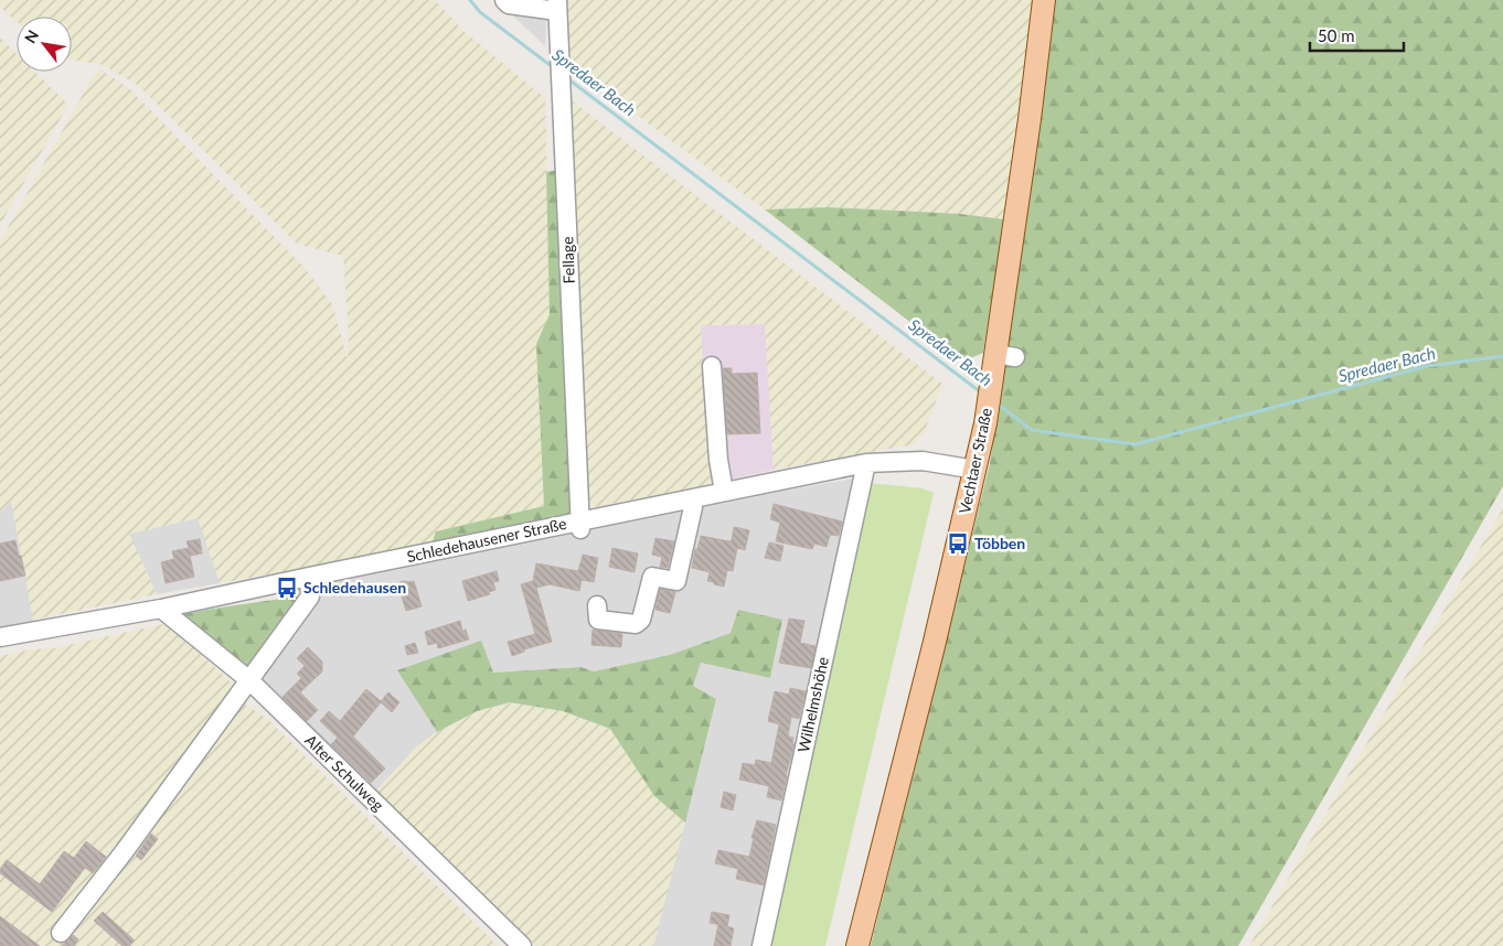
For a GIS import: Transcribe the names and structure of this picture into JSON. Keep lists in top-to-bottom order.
{
  "streets": {
    "main road": ["Vechtaer Straße"],
    "street": [
      "Fellage",
      "Schledehausener Straße",
      "Wilhelmshöhe",
      "Alter Schulweg"
    ]
  },
  "crossings": [
    ["Fellage", "Schledehausener Straße"],
    ["Vechtaer Straße", "Schledehausener Straße"],
    ["Schledehausener Straße", "Wilhelmshöhe"],
    ["Schledehausener Straße", "Alter Schulweg"]
  ],
  "water": ["Spredaer Bach"],
  "places": {
    "bus stop": ["Többen", "Schledehausen"]
  },
  "scale_bar": "50 m",
  "north": "top left"
}
